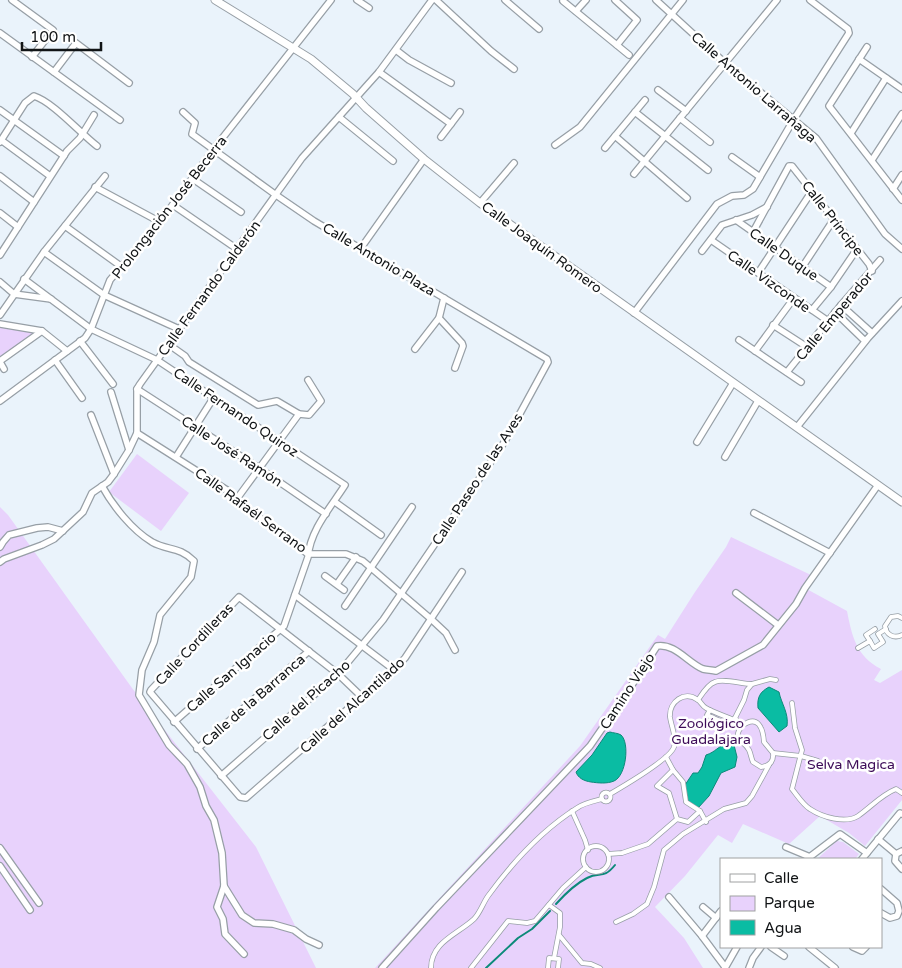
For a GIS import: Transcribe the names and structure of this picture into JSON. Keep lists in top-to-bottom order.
{
  "streets": {
    "street": [
      "Calle Antonio Larrañaga",
      "Prolongación José Becerra",
      "Calle Príncipe",
      "Calle Joaquín Romero",
      "Calle Duque",
      "Calle Antonio Plaza",
      "Calle Vizconde",
      "Calle Fernando Calderón",
      "Calle Emperador",
      "Calle Fernando Quiroz",
      "Calle José Ramón",
      "Calle Paseo de las Aves",
      "Calle Rafaél Serrano",
      "Calle Cordilleras",
      "Calle San Ignacio",
      "Camino Viejo",
      "Calle de la Barranca",
      "Calle del Picacho",
      "Calle del Alcantilado"
    ]
  },
  "crossings": [
    ["Prolongación José Becerra", "Calle Joaquín Romero"],
    ["Prolongación José Becerra", "Calle Antonio Plaza"],
    ["Prolongación José Becerra", "Calle Fernando Quiroz"],
    ["Calle Príncipe", "Calle Emperador"],
    ["Calle Joaquín Romero", "Calle Fernando Calderón"],
    ["Calle Joaquín Romero", "Camino Viejo"],
    ["Calle Antonio Plaza", "Calle Fernando Calderón"],
    ["Calle Antonio Plaza", "Calle Paseo de las Aves"],
    ["Calle Vizconde", "Calle Emperador"],
    ["Calle Fernando Calderón", "Calle Fernando Quiroz"],
    ["Calle Fernando Calderón", "Calle José Ramón"],
    ["Calle Fernando Quiroz", "Calle San Ignacio"],
    ["Calle José Ramón", "Calle San Ignacio"],
    ["Calle Paseo de las Aves", "Calle Rafaél Serrano"],
    ["Calle Paseo de las Aves", "Calle del Picacho"],
    ["Calle Rafaél Serrano", "Calle San Ignacio"],
    ["Calle Rafaél Serrano", "Calle del Picacho"],
    ["Calle Rafaél Serrano", "Calle del Alcantilado"],
    ["Calle Cordilleras", "Calle San Ignacio"],
    ["Calle del Picacho", "Calle del Alcantilado"]
  ],
  "parks": ["Zoológico Guadalajara", "Selva Magica"],
  "legend": ["Calle", "Parque", "Agua"],
  "scale_bar": "100 m"
}
